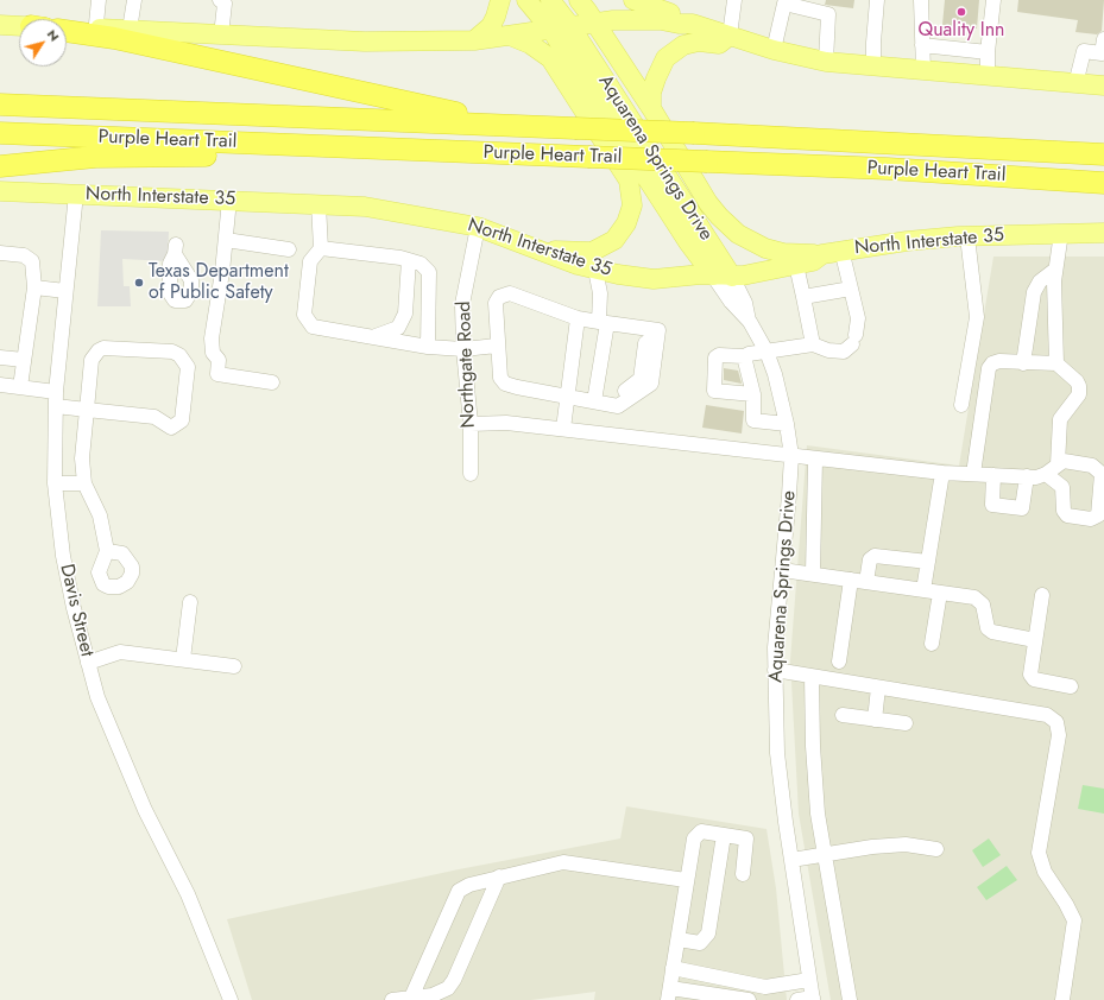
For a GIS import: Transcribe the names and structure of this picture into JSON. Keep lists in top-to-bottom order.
{
  "streets": {
    "highway": ["Purple Heart Trail"],
    "main road": ["Aquarena Springs Drive", "North Interstate 35"],
    "street": ["Northgate Road", "Davis Street"]
  },
  "crossings": [
    ["Aquarena Springs Drive", "North Interstate 35"],
    ["North Interstate 35", "Northgate Road"],
    ["North Interstate 35", "Davis Street"]
  ],
  "places": ["Quality Inn", "Texas Department of Public Safety"],
  "north": "top right"
}
